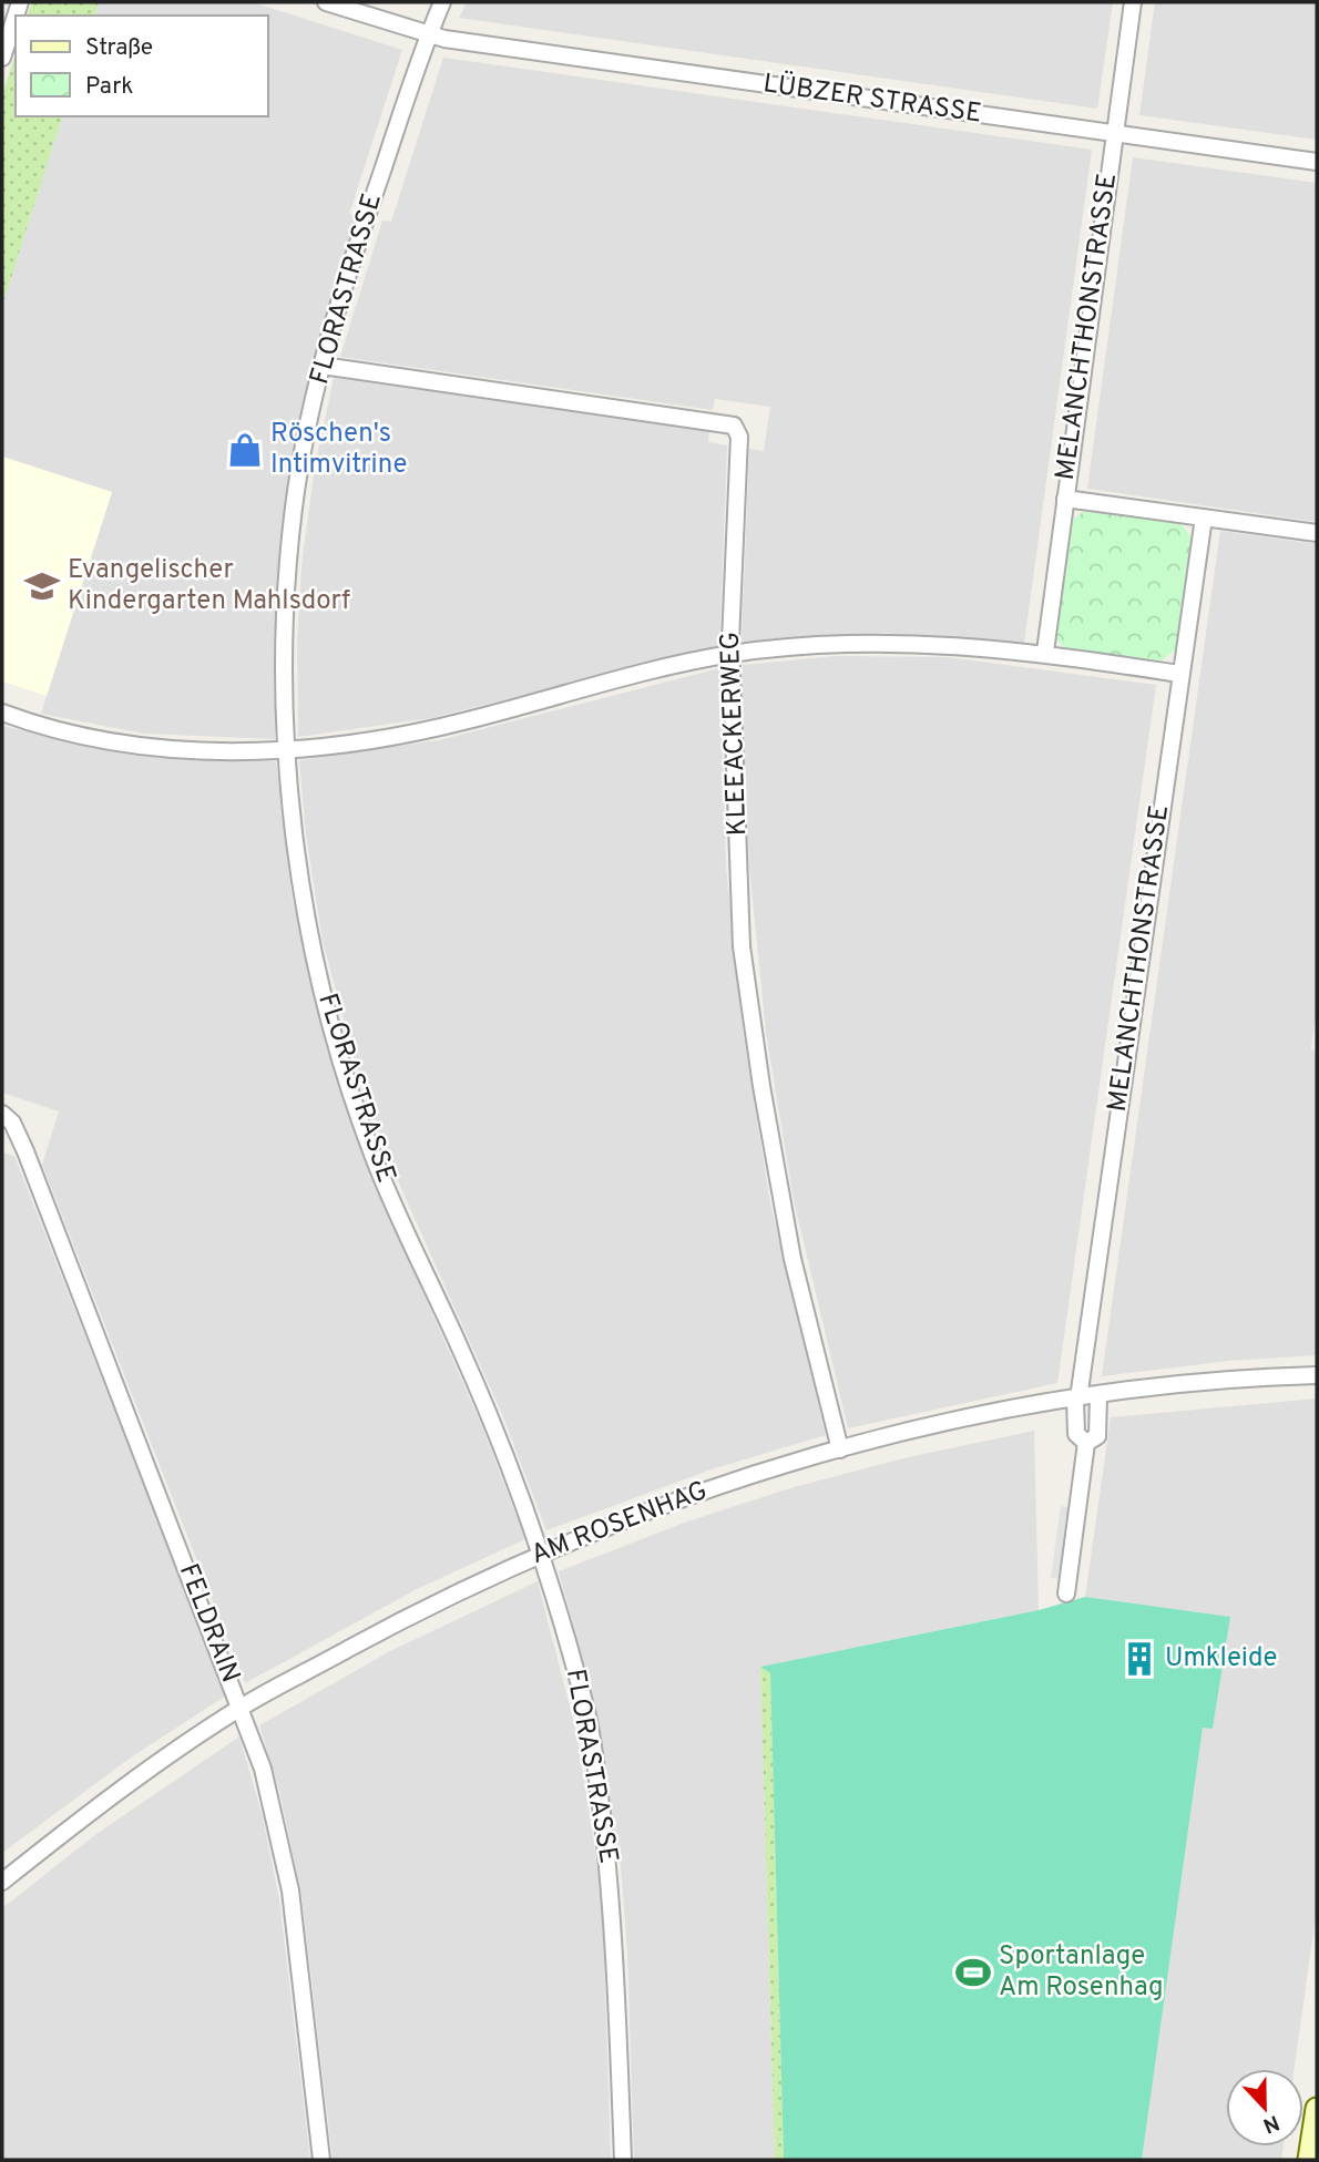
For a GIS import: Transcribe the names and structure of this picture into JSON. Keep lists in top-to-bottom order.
{
  "streets": {
    "street": [
      "LÜBZER STRASSE",
      "FLORASTRASSE",
      "MELANCHTHONSTRASSE",
      "KLEEACKERWEG",
      "AM ROSENHAG",
      "FELDRAIN"
    ]
  },
  "crossings": [
    ["LÜBZER STRASSE", "FLORASTRASSE"],
    ["LÜBZER STRASSE", "MELANCHTHONSTRASSE"],
    ["FLORASTRASSE", "KLEEACKERWEG"],
    ["FLORASTRASSE", "AM ROSENHAG"],
    ["MELANCHTHONSTRASSE", "AM ROSENHAG"],
    ["KLEEACKERWEG", "AM ROSENHAG"],
    ["AM ROSENHAG", "FELDRAIN"]
  ],
  "places": {
    "shop": ["Röschen's Intimvitrine"],
    "school or university": ["Evangelischer Kindergarten Mahlsdorf"],
    "building": ["Umkleide"],
    "sports": ["Sportanlage Am Rosenhag"]
  },
  "legend": ["Straße", "Park"],
  "north": "bottom"
}
